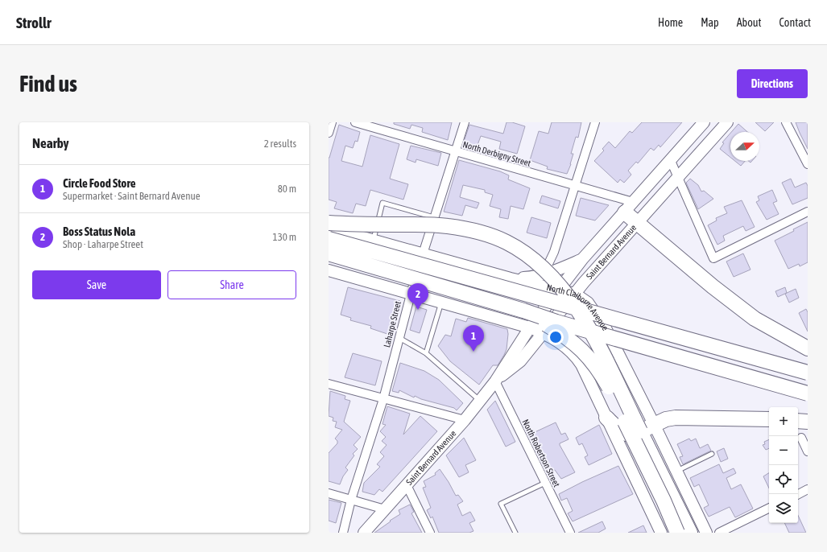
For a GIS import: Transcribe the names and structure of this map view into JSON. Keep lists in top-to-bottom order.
{
  "streets": {
    "main road": ["Saint Bernard Avenue", "North Claiborne Avenue"],
    "street": ["North Derbigny Street", "Laharpe Street", "North Robertson Street"]
  },
  "crossings": [
    ["North Derbigny Street", "Saint Bernard Avenue"],
    ["North Derbigny Street", "Laharpe Street"],
    ["Saint Bernard Avenue", "North Claiborne Avenue"],
    ["Saint Bernard Avenue", "North Robertson Street"],
    ["North Claiborne Avenue", "Laharpe Street"]
  ],
  "north": "right",
  "page": {
    "header": "Strollr",
    "nav": [
      "Home",
      "Map",
      "About",
      "Contact"
    ],
    "buttons": [
      "Directions",
      ["Save", "Share"]
    ],
    "title": "Find us",
    "heading": ["Nearby", "2 results"],
    "list": [
      {
        "mark": "1",
        "name": "Circle Food Store",
        "note": "Supermarket · Saint Bernard Avenue",
        "value": "80 m"
      },
      {
        "mark": "2",
        "name": "Boss Status Nola",
        "note": "Shop · Laharpe Street",
        "value": "130 m"
      }
    ],
    "pins": ["2", "1"],
    "map_buttons": ["+", "−"]
  }
}
